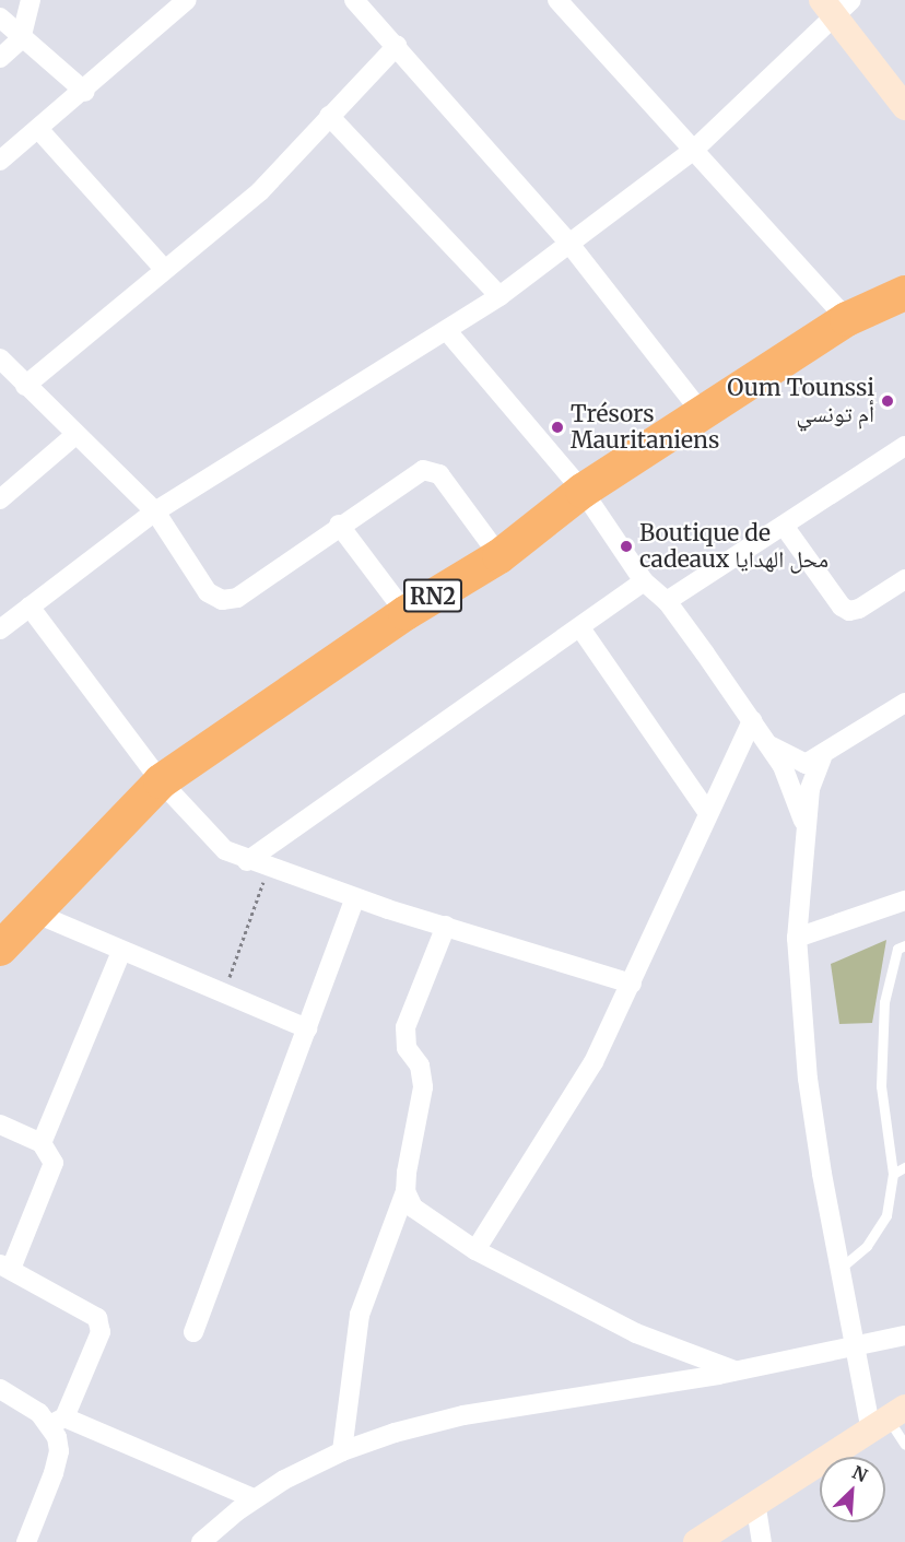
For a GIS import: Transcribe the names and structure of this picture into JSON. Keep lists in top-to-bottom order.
{
  "streets": {
    "highway": ["RN2"]
  },
  "places": ["Oum Tounssi أم تونسي", "Trésors Mauritaniens", "Boutique de cadeaux محل الهدايا"],
  "north": "top right"
}
